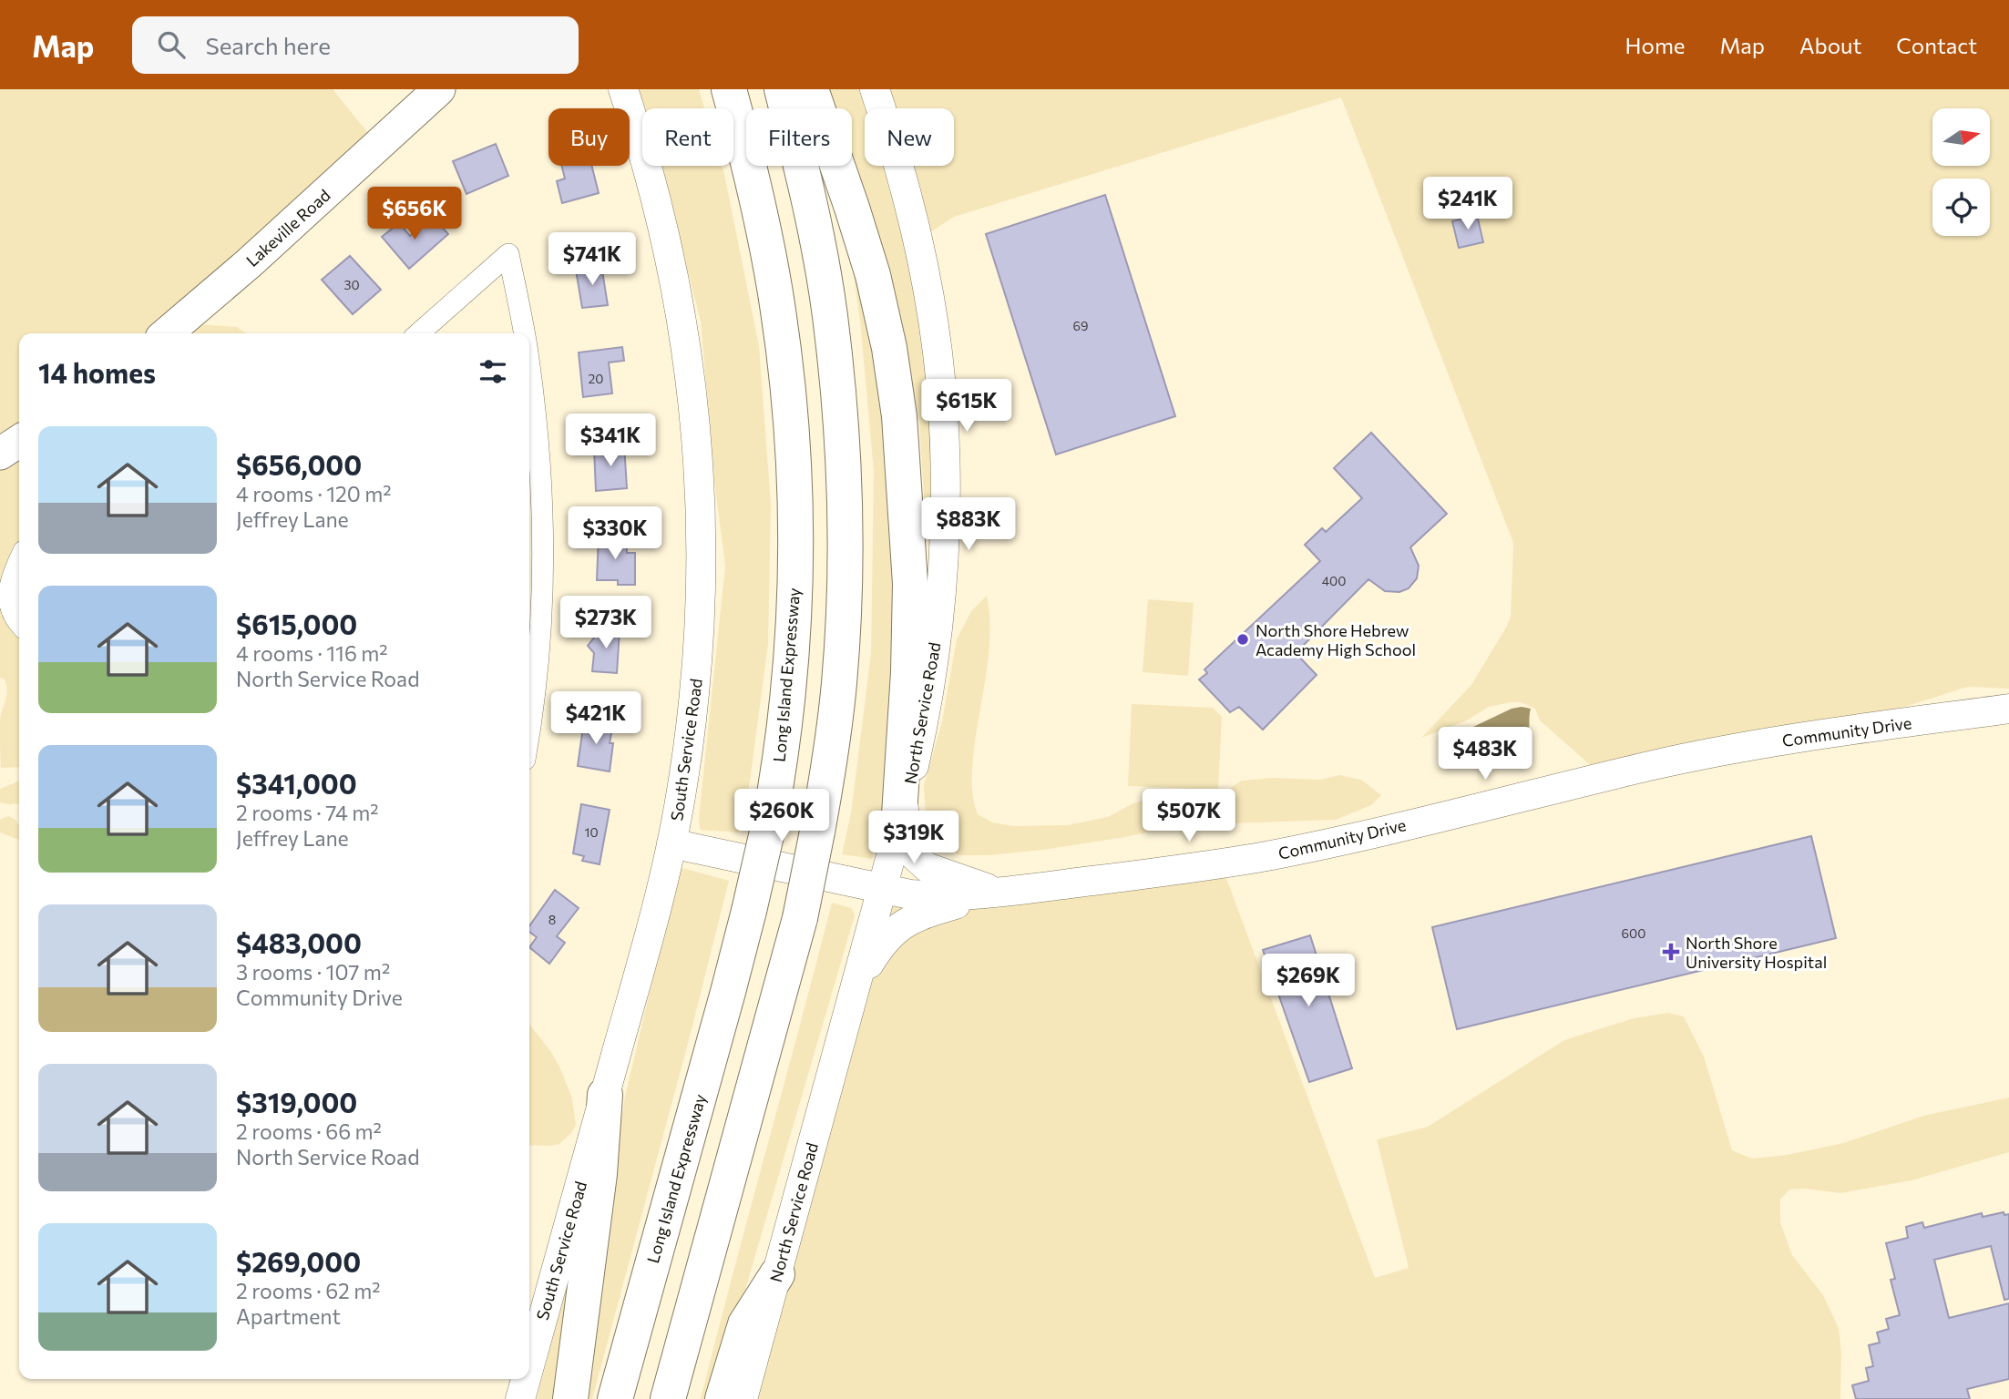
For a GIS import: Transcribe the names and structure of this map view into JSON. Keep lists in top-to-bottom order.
{
  "streets": {
    "highway": ["Long Island Expressway"],
    "main road": [
      "Lakeville Road",
      "North Service Road",
      "Community Drive",
      "South Service Road"
    ]
  },
  "crossings": [
    ["North Service Road", "Community Drive"],
    ["Community Drive", "South Service Road"]
  ],
  "places": {
    "other": ["North Shore Hebrew Academy High School"],
    "health": ["North Shore University Hospital"]
  },
  "house_numbers": [
    "30",
    "69",
    "20",
    "400",
    "10",
    "8",
    "600"
  ],
  "north": "right",
  "page": {
    "header": "Map",
    "search": "Search here",
    "nav": [
      "Home",
      "Map",
      "About",
      "Contact"
    ],
    "chip": [
      "Buy",
      "Rent",
      "Filters",
      "New"
    ],
    "price": [
      "$241K",
      "$656K",
      "$741K",
      "$615K",
      "$341K",
      "$883K",
      "$330K",
      "$273K",
      "$421K",
      "$483K",
      "$260K",
      "$507K",
      "$319K",
      "$269K"
    ],
    "heading": "14 homes",
    "list": [
      {
        "name": "$656,000",
        "note": "4 rooms · 120 m² · Jeffrey Lane"
      },
      {
        "name": "$615,000",
        "note": "4 rooms · 116 m² · North Service Road"
      },
      {
        "name": "$341,000",
        "note": "2 rooms · 74 m² · Jeffrey Lane"
      },
      {
        "name": "$483,000",
        "note": "3 rooms · 107 m² · Community Drive"
      },
      {
        "name": "$319,000",
        "note": "2 rooms · 66 m² · North Service Road"
      },
      {
        "name": "$269,000",
        "note": "2 rooms · 62 m² · Apartment"
      }
    ]
  }
}
